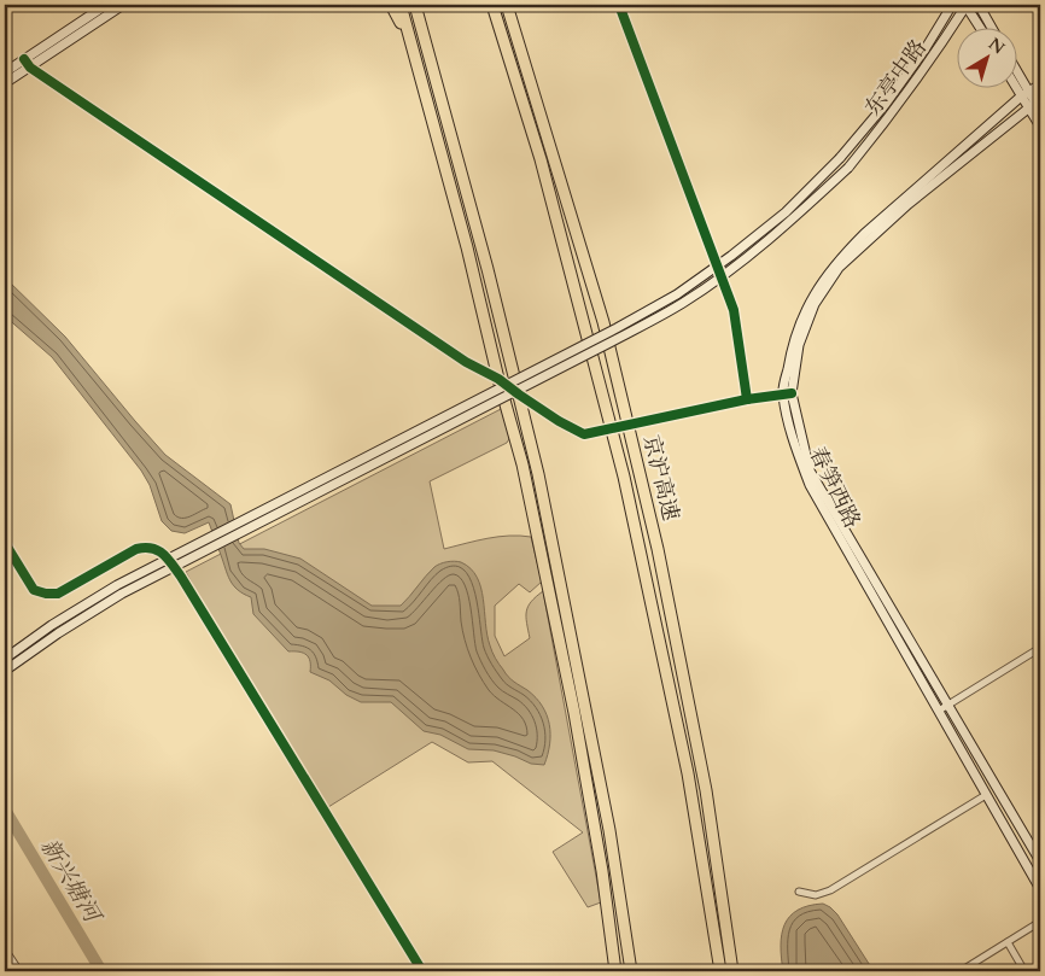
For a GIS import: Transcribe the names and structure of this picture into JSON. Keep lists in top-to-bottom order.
{
  "streets": {
    "highway": ["京沪高速"],
    "main road": ["东亭中路", "春笋西路"]
  },
  "water": ["新兴塘河"],
  "north": "top right"
}
